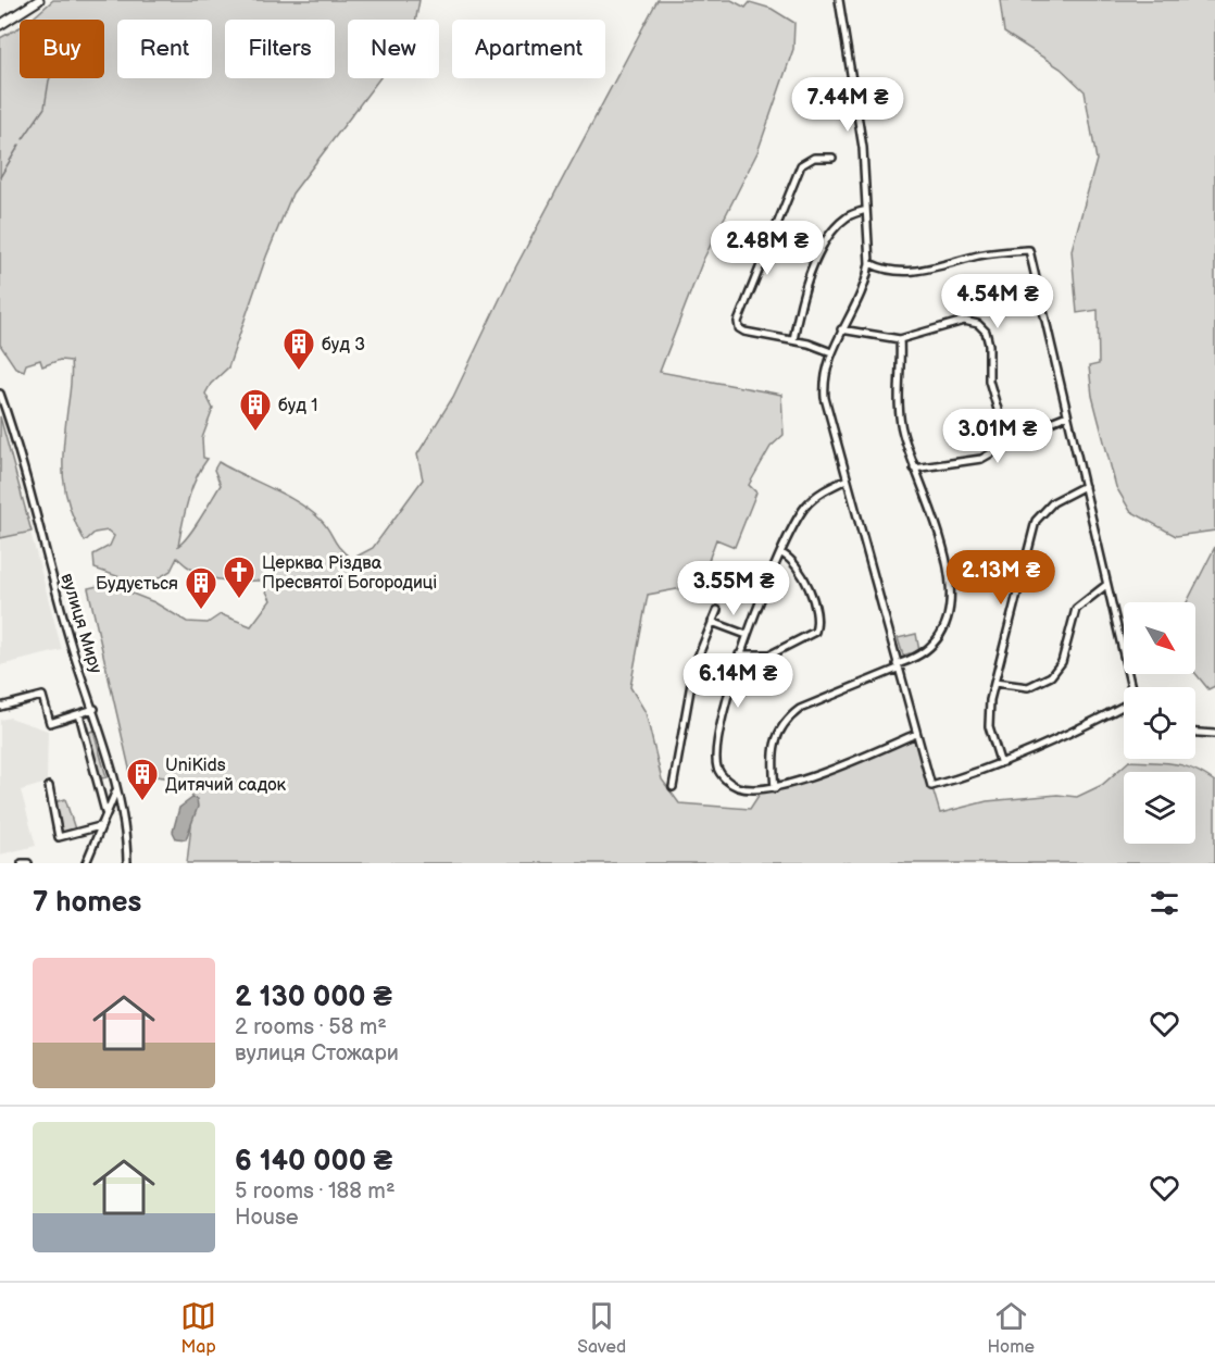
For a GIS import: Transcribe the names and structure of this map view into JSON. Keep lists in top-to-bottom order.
{
  "streets": {
    "street": ["вулиця Миру"]
  },
  "places": {
    "building": [
      "буд 3",
      "буд 1",
      "Будується",
      "UniKids Дитячий садок"
    ],
    "church": ["Церква Різдва Пресвятої Богородиці"]
  },
  "north": "bottom right",
  "page": {
    "chip": [
      "Buy",
      "Rent",
      "Filters",
      "New",
      "Apartment"
    ],
    "price": [
      "7.44M ₴",
      "2.48M ₴",
      "4.54M ₴",
      "3.01M ₴",
      "2.13M ₴",
      "3.55M ₴",
      "6.14M ₴"
    ],
    "heading": "7 homes",
    "list": [
      {
        "name": "2 130 000 ₴",
        "note": "2 rooms · 58 m² · вулиця Стожари"
      },
      {
        "name": "6 140 000 ₴",
        "note": "5 rooms · 188 m² · House"
      }
    ],
    "tabs": ["Map", "Saved", "Home"]
  }
}
